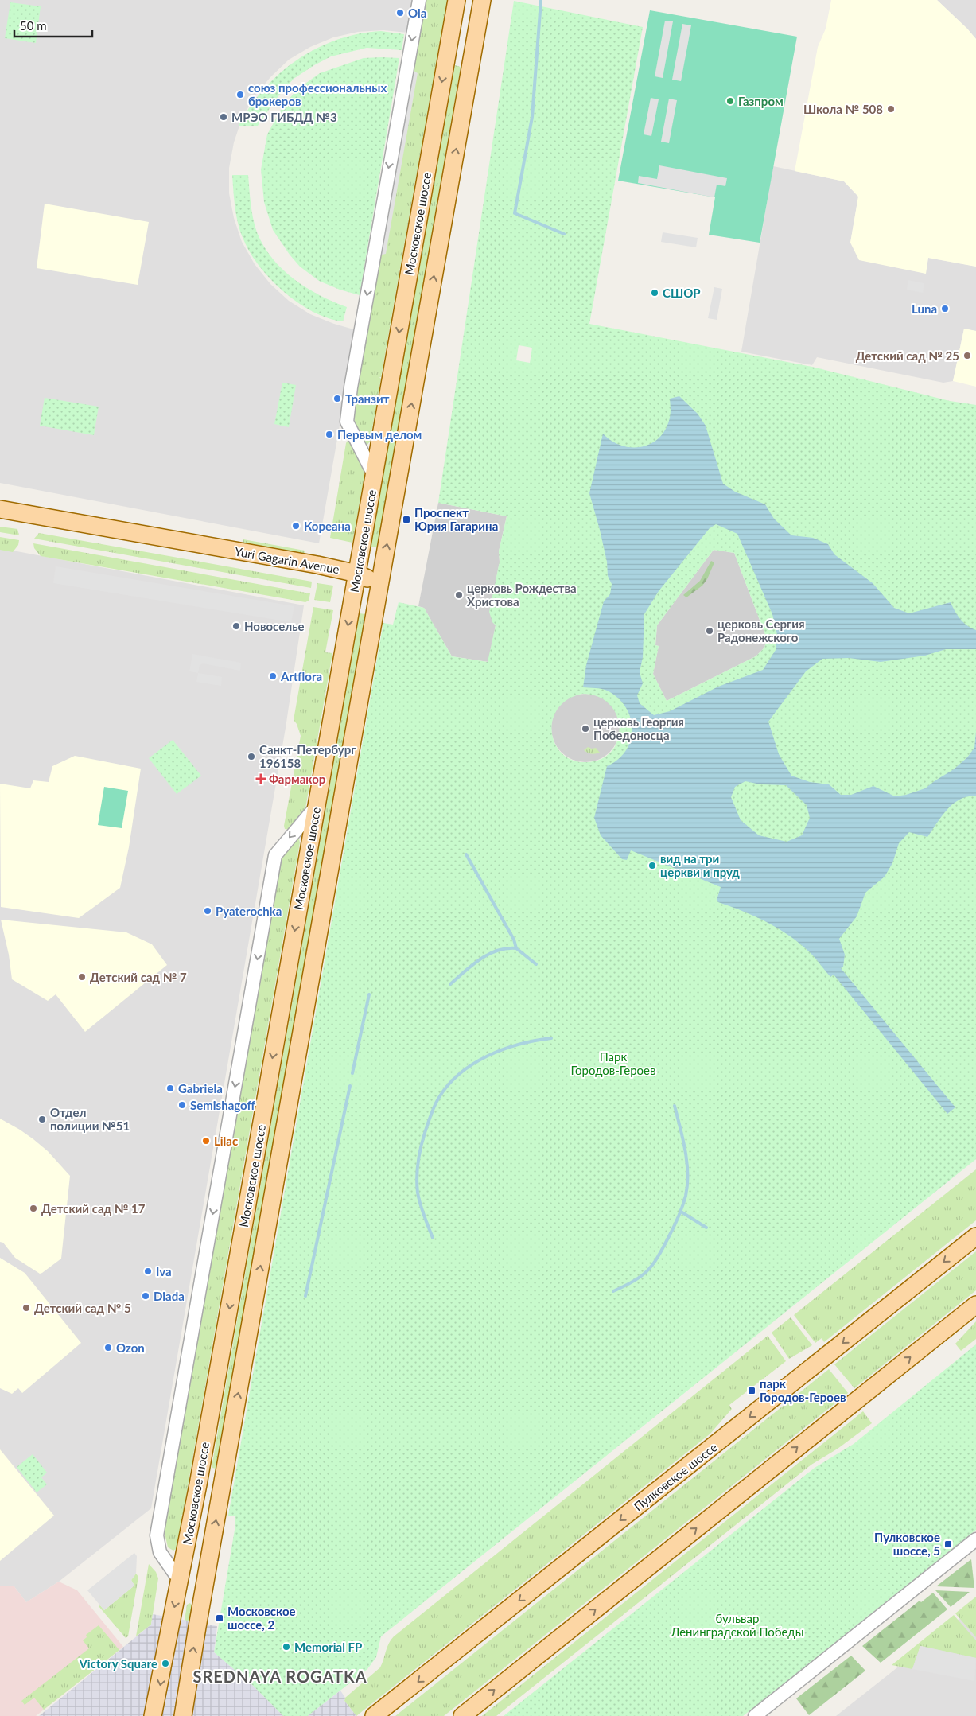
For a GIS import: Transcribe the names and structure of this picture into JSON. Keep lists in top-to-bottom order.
{
  "streets": {
    "main road": ["Московское шоссе", "Yuri Gagarin Avenue", "Пулковское шоссе"]
  },
  "crossings": [
    ["Московское шоссе", "Yuri Gagarin Avenue"]
  ],
  "districts": ["SREDNAYA ROGATKA"],
  "parks": ["Парк Городов-Героев", "бульвар Ленинградской Победы"],
  "places": {
    "other": [
      "Ola",
      "союз профессиональных брокеров",
      "Газпром",
      "Школа № 508",
      "МРЭО ГИБДД №3",
      "СШОР",
      "Luna",
      "Детский сад № 25",
      "Транзит",
      "Первым делом",
      "Кореана",
      "церковь Рождества Христова",
      "Новоселье",
      "церковь Сергия Радонежского",
      "Artflora",
      "церковь Георгия Победоносца",
      "Санкт-Петербург 196158",
      "вид на три церкви и пруд",
      "Pyaterochka",
      "Детский сад № 7",
      "Gabriela",
      "Semishagoff",
      "Отдел полиции №51",
      "Lilac",
      "Детский сад № 17",
      "Iva",
      "Diada",
      "Детский сад № 5",
      "Ozon",
      "Memorial FP",
      "Victory Square"
    ],
    "transit": [
      "Проспект Юрия Гагарина",
      "парк Городов-Героев",
      "Пулковское шоссе, 5",
      "Московское шоссе, 2"
    ],
    "health": ["Фармакор"]
  },
  "scale_bar": "50 m"
}
